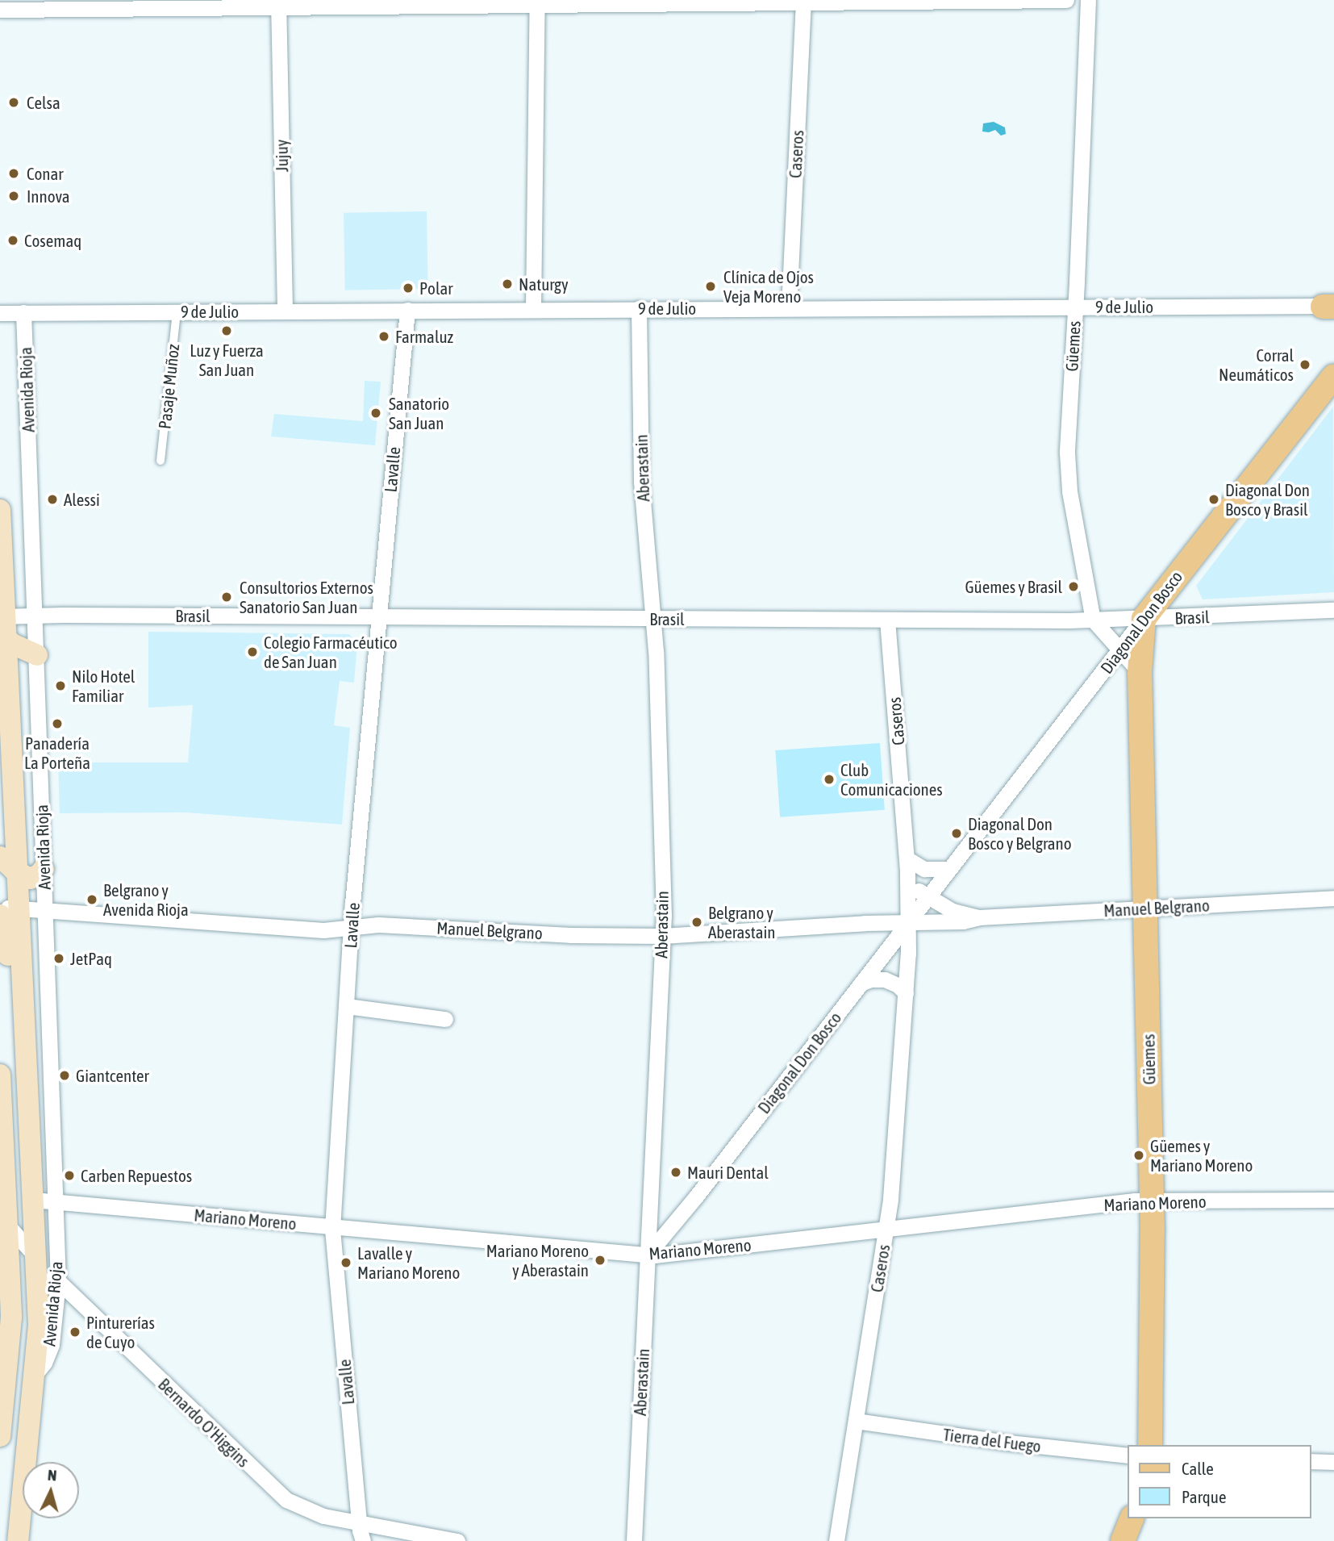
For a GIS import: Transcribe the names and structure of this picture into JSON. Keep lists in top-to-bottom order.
{
  "streets": {
    "main road": ["Güemes", "Avenida Rioja", "Diagonal Don Bosco"],
    "street": [
      "Caseros",
      "Jujuy",
      "9 de Julio",
      "Aberastain",
      "Lavalle",
      "Brasil",
      "Manuel Belgrano",
      "Mariano Moreno",
      "Bernardo O'Higgins",
      "Tierra del Fuego"
    ],
    "lane": ["Pasaje Muñoz"]
  },
  "crossings": [
    ["Caseros", "9 de Julio"],
    ["Caseros", "Brasil"],
    ["Caseros", "Diagonal Don Bosco"],
    ["Caseros", "Manuel Belgrano"],
    ["Caseros", "Mariano Moreno"],
    ["Caseros", "Tierra del Fuego"],
    ["Jujuy", "9 de Julio"],
    ["9 de Julio", "Güemes"],
    ["9 de Julio", "Pasaje Muñoz"],
    ["9 de Julio", "Avenida Rioja"],
    ["9 de Julio", "Aberastain"],
    ["9 de Julio", "Lavalle"],
    ["Güemes", "Brasil"],
    ["Güemes", "Diagonal Don Bosco"],
    ["Güemes", "Manuel Belgrano"],
    ["Güemes", "Mariano Moreno"],
    ["Avenida Rioja", "Brasil"],
    ["Avenida Rioja", "Manuel Belgrano"],
    ["Avenida Rioja", "Mariano Moreno"],
    ["Avenida Rioja", "Bernardo O'Higgins"],
    ["Aberastain", "Brasil"],
    ["Aberastain", "Diagonal Don Bosco"],
    ["Aberastain", "Manuel Belgrano"],
    ["Aberastain", "Mariano Moreno"],
    ["Lavalle", "Brasil"],
    ["Lavalle", "Manuel Belgrano"],
    ["Lavalle", "Mariano Moreno"],
    ["Lavalle", "Bernardo O'Higgins"],
    ["Brasil", "Diagonal Don Bosco"],
    ["Diagonal Don Bosco", "Manuel Belgrano"],
    ["Diagonal Don Bosco", "Mariano Moreno"]
  ],
  "places": [
    "Celsa",
    "Conar",
    "Innova",
    "Cosemaq",
    "Naturgy",
    "Clínica de Ojos Veja Moreno",
    "Polar",
    "Luz y Fuerza San Juan",
    "Farmaluz",
    "Corral Neumáticos",
    "Sanatorio San Juan",
    "Alessi",
    "Diagonal Don Bosco y Brasil",
    "Güemes y Brasil",
    "Consultorios Externos Sanatorio San Juan",
    "Colegio Farmacéutico de San Juan",
    "Nilo Hotel Familiar",
    "Panadería La Porteña",
    "Club Comunicaciones",
    "Diagonal Don Bosco y Belgrano",
    "Belgrano y Avenida Rioja",
    "Belgrano y Aberastain",
    "JetPaq",
    "Giantcenter",
    "Güemes y Mariano Moreno",
    "Mauri Dental",
    "Carben Repuestos",
    "Mariano Moreno y Aberastain",
    "Lavalle y Mariano Moreno",
    "Pinturerías de Cuyo"
  ],
  "legend": ["Calle", "Parque"],
  "north": "top"
}
